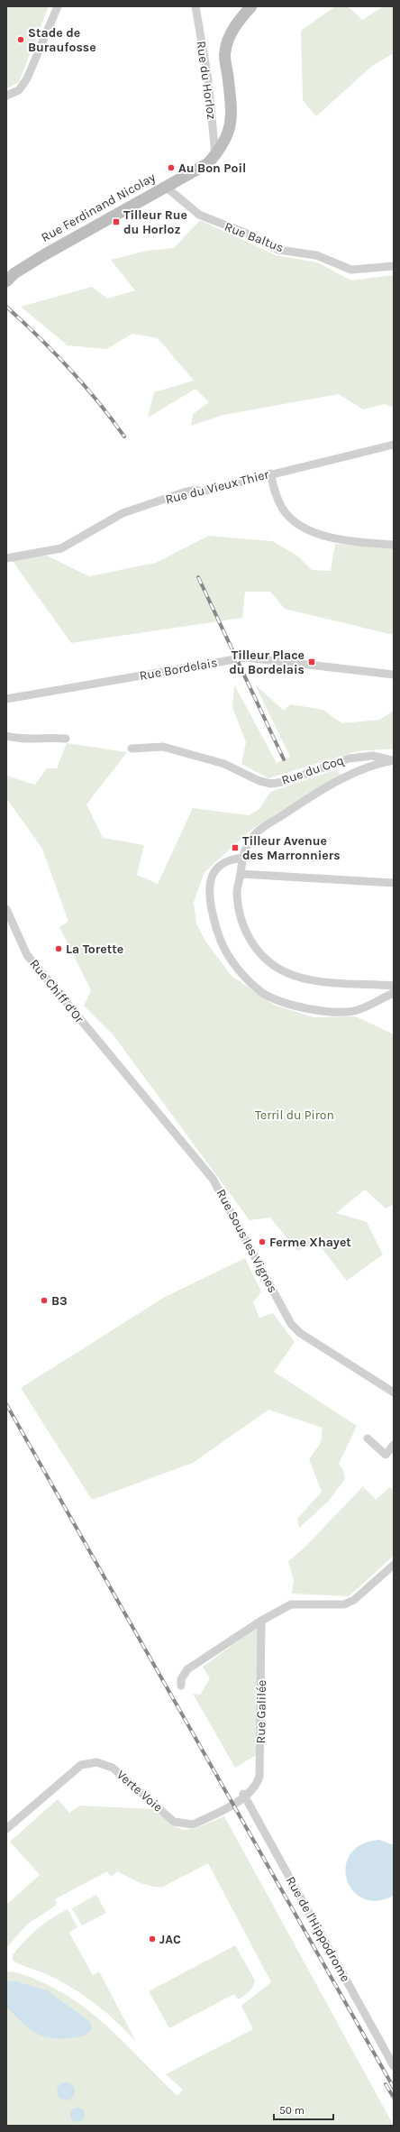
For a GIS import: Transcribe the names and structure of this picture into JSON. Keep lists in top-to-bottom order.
{
  "streets": {
    "street": [
      "Rue du Horloz",
      "Rue Ferdinand Nicolay",
      "Rue Baltus",
      "Rue du Vieux Thier",
      "Rue Bordelais",
      "Rue du Coq",
      "Rue Chiff d'Or",
      "Rue Sous les Vignes",
      "Rue Galilée",
      "Verte Voie",
      "Rue de l'Hippodrome"
    ]
  },
  "crossings": [
    ["Rue du Horloz", "Rue Ferdinand Nicolay"],
    ["Rue Ferdinand Nicolay", "Rue Baltus"],
    ["Rue Chiff d'Or", "Rue Sous les Vignes"],
    ["Rue Galilée", "Verte Voie"],
    ["Rue Galilée", "Rue de l'Hippodrome"],
    ["Verte Voie", "Rue de l'Hippodrome"]
  ],
  "parks": ["Terril du Piron"],
  "places": {
    "other": [
      "Stade de Buraufosse",
      "Au Bon Poil",
      "La Torette",
      "Ferme Xhayet",
      "B3",
      "JAC"
    ],
    "transit": ["Tilleur Rue du Horloz", "Tilleur Place du Bordelais", "Tilleur Avenue des Marronniers"]
  },
  "scale_bar": "50 m"
}
